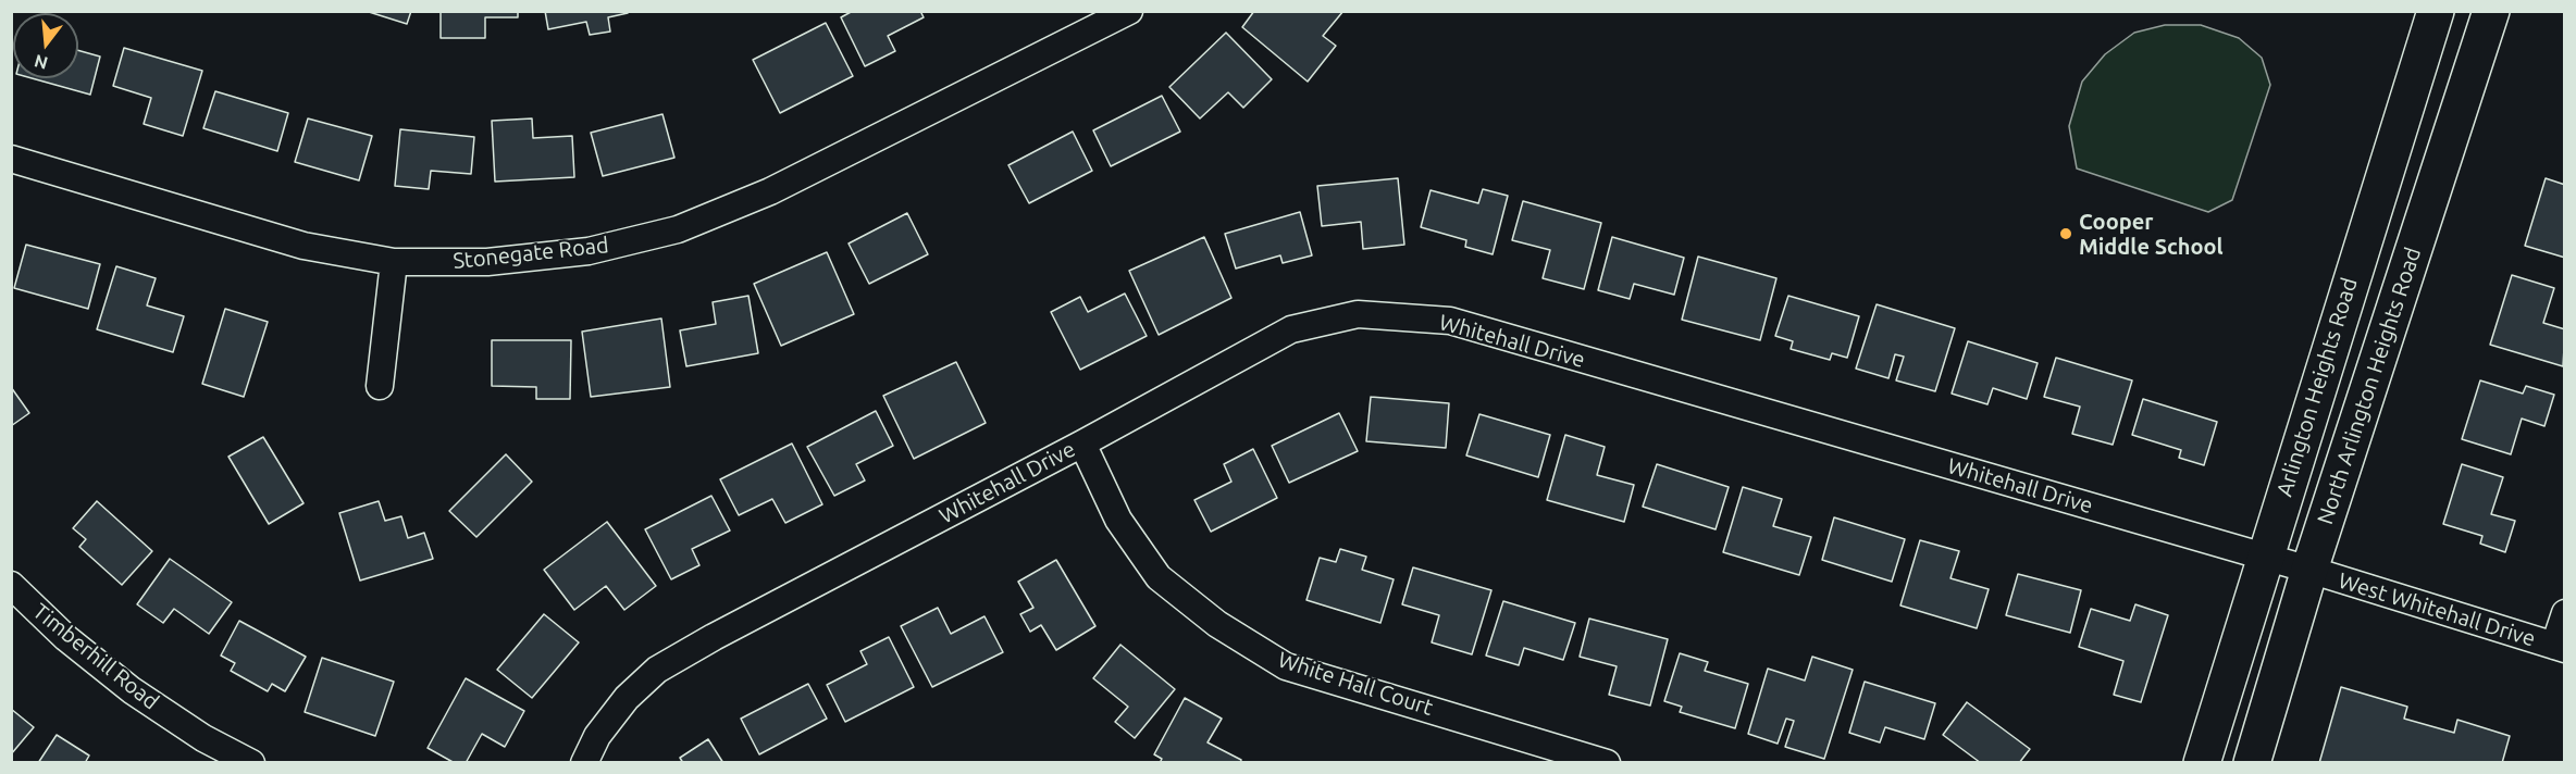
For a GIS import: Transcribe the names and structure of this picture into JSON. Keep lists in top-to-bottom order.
{
  "streets": {
    "main road": ["North Arlington Heights Road", "Arlington Heights Road"],
    "street": [
      "Stonegate Road",
      "Whitehall Drive",
      "West Whitehall Drive",
      "Timberhill Road",
      "White Hall Court"
    ]
  },
  "crossings": [
    ["Whitehall Drive", "North Arlington Heights Road"],
    ["Whitehall Drive", "Arlington Heights Road"],
    ["Whitehall Drive", "West Whitehall Drive"],
    ["Whitehall Drive", "White Hall Court"],
    ["North Arlington Heights Road", "West Whitehall Drive"]
  ],
  "places": ["Cooper Middle School"],
  "north": "bottom"
}
